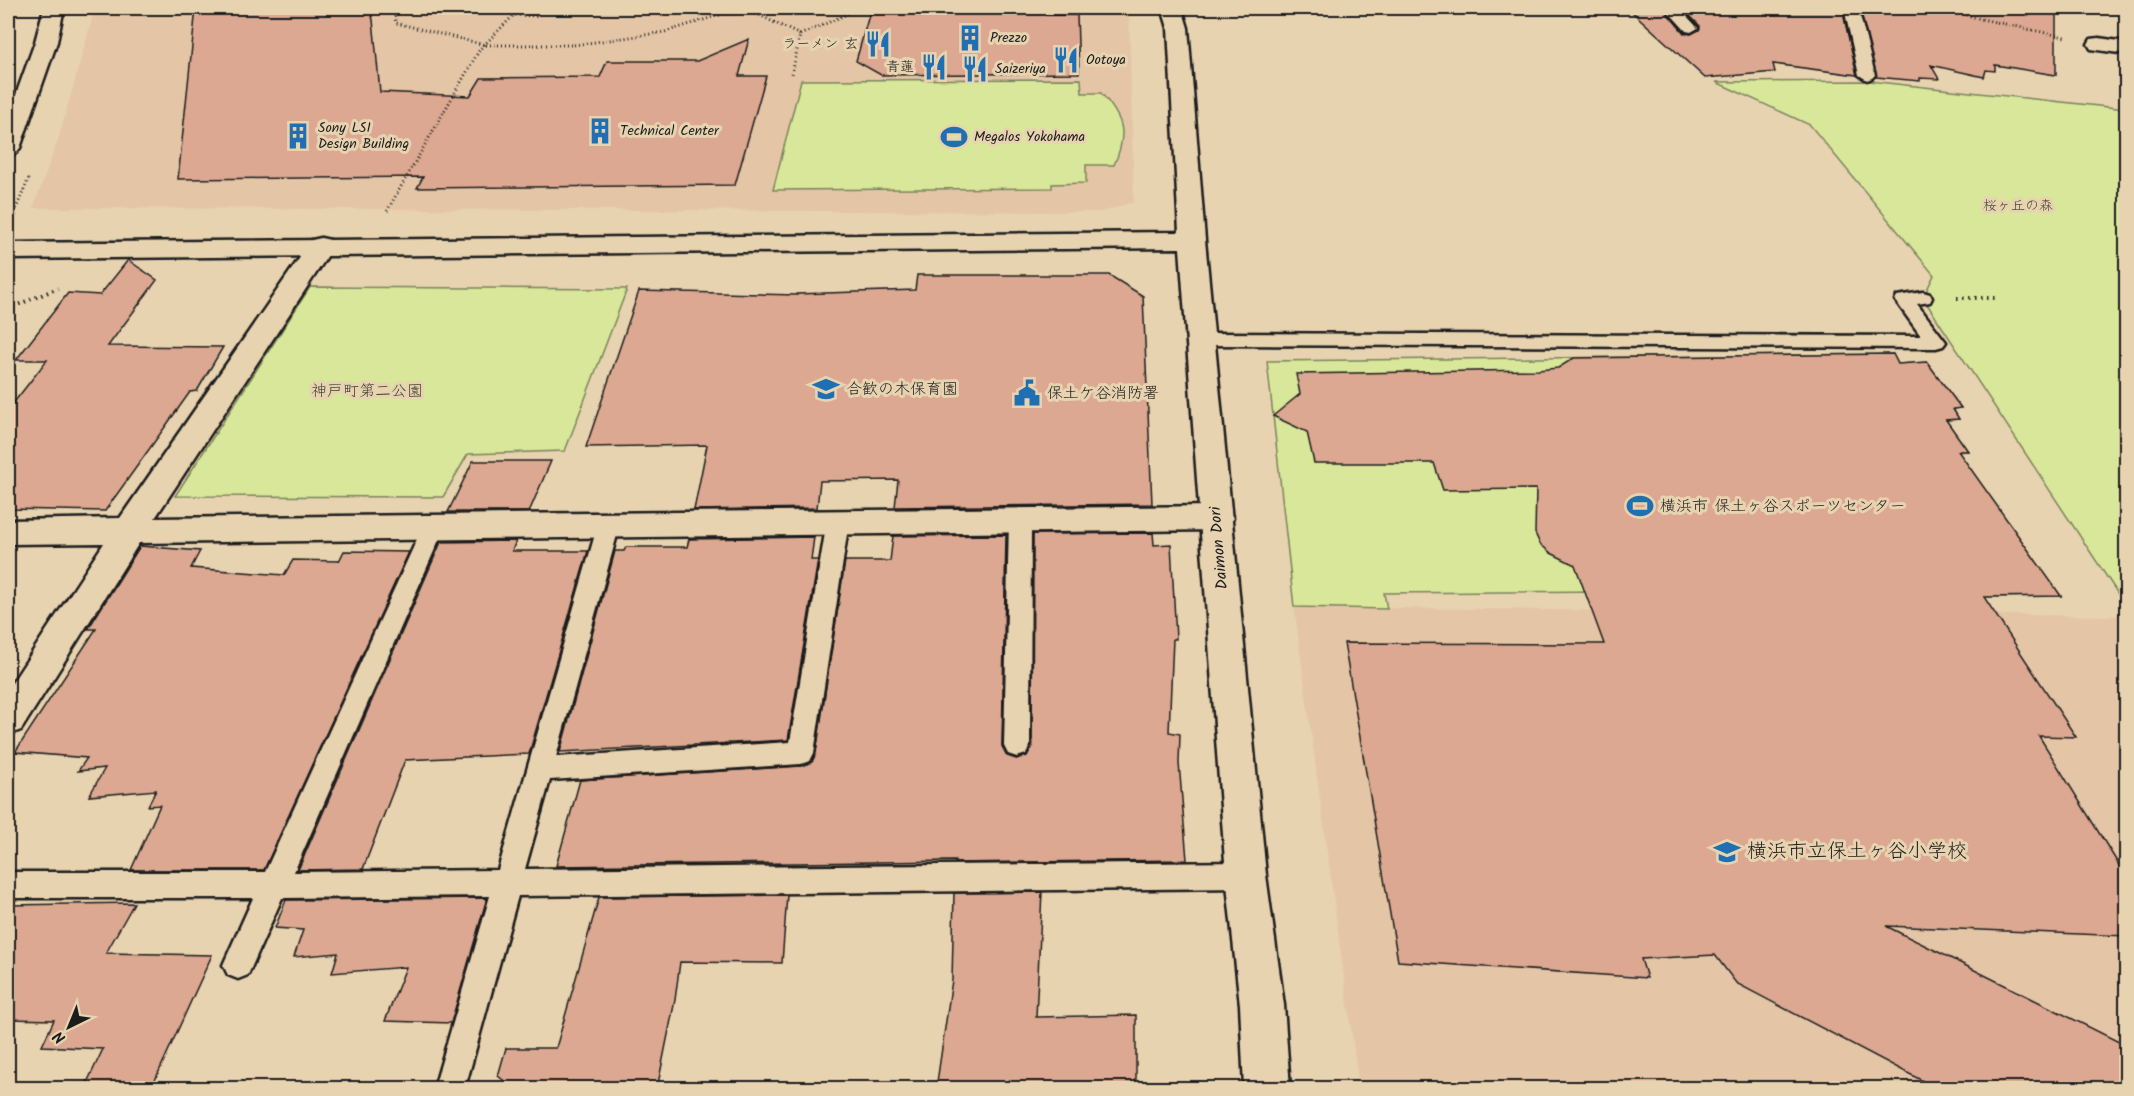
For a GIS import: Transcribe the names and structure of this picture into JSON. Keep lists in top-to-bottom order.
{
  "streets": {
    "street": ["Daimon Dori"]
  },
  "parks": ["桜ヶ丘の森", "神戸町第二公園"],
  "places": {
    "building": ["Prezzo", "Technical Center", "Sony LSI Design Building"],
    "restaurant": [
      "ラーメン 玄",
      "Ootoya",
      "青蓮",
      "Saizeriya"
    ],
    "sports": ["Megalos Yokohama", "横浜市 保土ヶ谷スポーツセンター"],
    "school or university": ["合歓の木保育園", "横浜市立保土ヶ谷小学校"],
    "public building": ["保土ケ谷消防署"]
  },
  "north": "bottom left"
}
